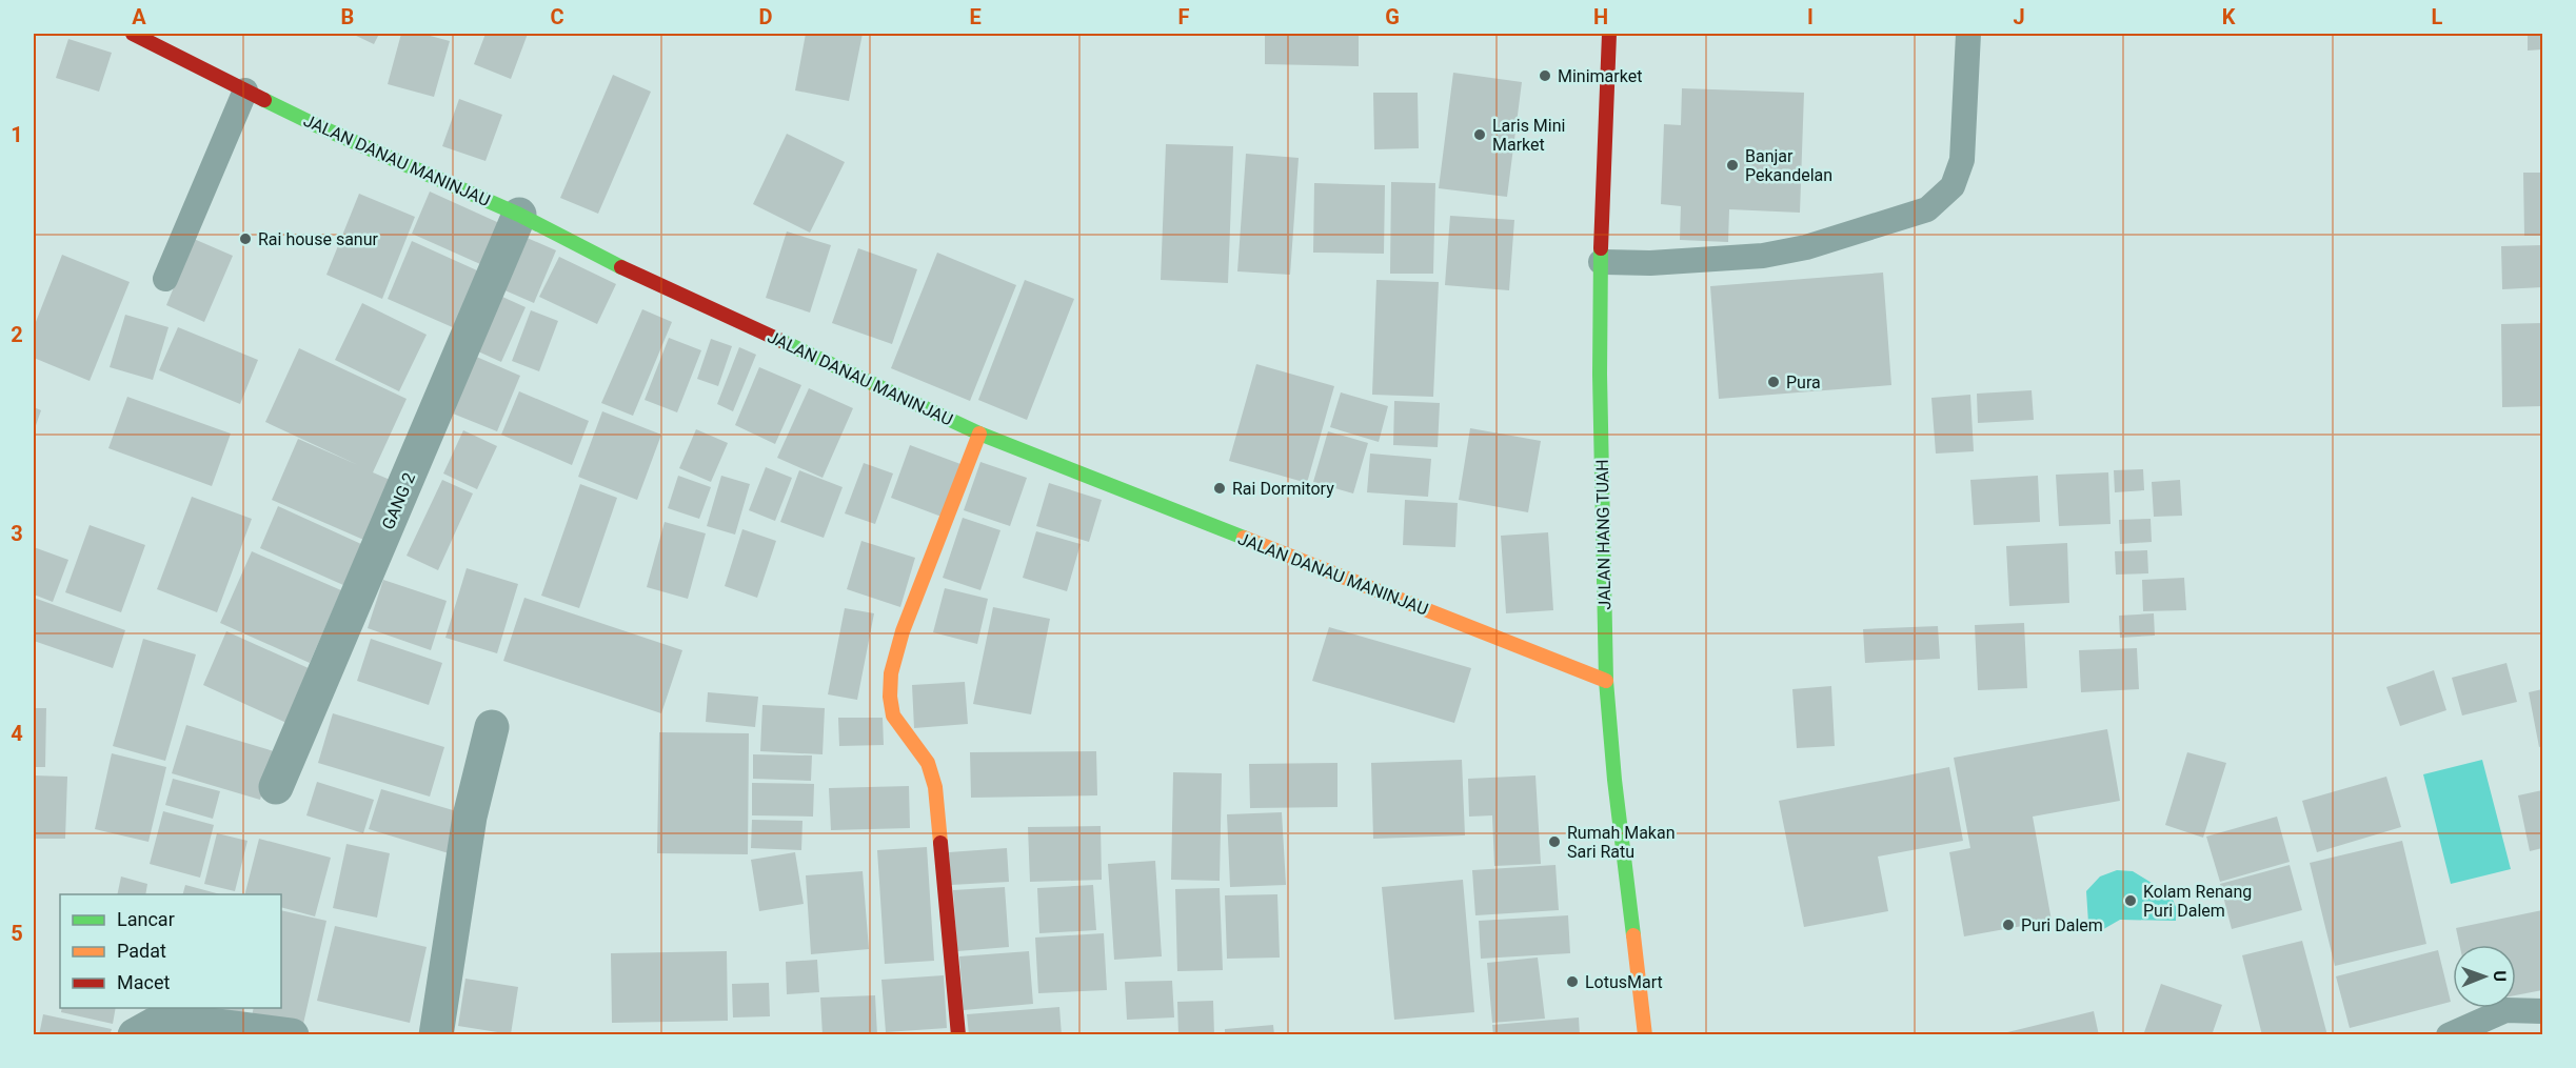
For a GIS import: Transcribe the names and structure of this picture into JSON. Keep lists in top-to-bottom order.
{
  "streets": {
    "street": ["JALAN DANAU MANINJAU", "GANG 2", "JALAN HANG TUAH"]
  },
  "crossings": [
    ["JALAN DANAU MANINJAU", "GANG 2"],
    ["JALAN DANAU MANINJAU", "JALAN HANG TUAH"]
  ],
  "places": [
    "Minimarket",
    "Laris Mini Market",
    "Banjar Pekandelan",
    "Rai house sanur",
    "Pura",
    "Rai Dormitory",
    "Rumah Makan Sari Ratu",
    "Kolam Renang Puri Dalem",
    "Puri Dalem",
    "LotusMart"
  ],
  "legend": ["Lancar", "Padat", "Macet"],
  "north": "right",
  "grid": {
    "columns": [
      "A",
      "B",
      "C",
      "D",
      "E",
      "F",
      "G",
      "H",
      "I",
      "J",
      "K",
      "L"
    ],
    "rows": [
      "1",
      "2",
      "3",
      "4",
      "5"
    ]
  }
}
